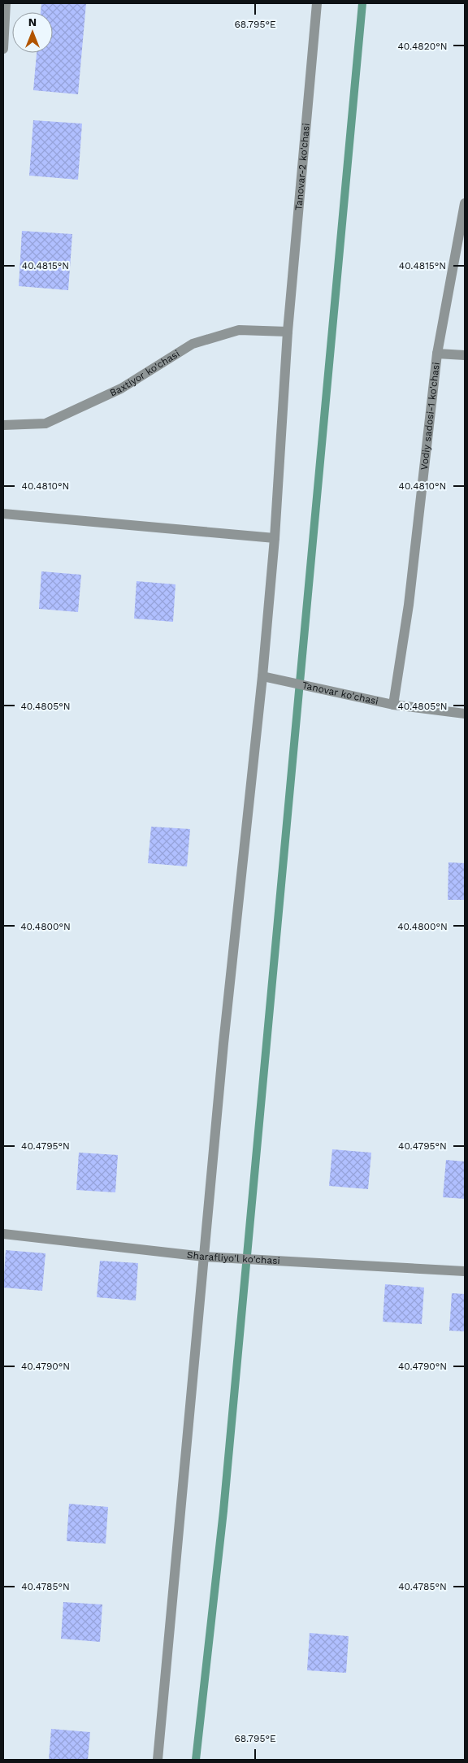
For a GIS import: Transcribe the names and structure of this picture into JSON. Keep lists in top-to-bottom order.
{
  "streets": {
    "street": [
      "Tanovar-2 ko'chasi",
      "Baxtiyor ko'chasi",
      "Vodiy sadosi-1 ko'chasi",
      "Tanovar ko'chasi",
      "Sharafliyo'l ko'chasi"
    ]
  },
  "crossings": [
    ["Tanovar-2 ko'chasi", "Baxtiyor ko'chasi"],
    ["Tanovar-2 ko'chasi", "Tanovar ko'chasi"],
    ["Tanovar-2 ko'chasi", "Sharafliyo'l ko'chasi"],
    ["Vodiy sadosi-1 ko'chasi", "Tanovar ko'chasi"]
  ],
  "north": "top",
  "coordinates": [
    "68.795°E",
    "40.4820°N",
    "40.4815°N",
    "40.4810°N",
    "40.4805°N",
    "40.4800°N",
    "40.4795°N",
    "40.4790°N",
    "40.4785°N"
  ]
}
